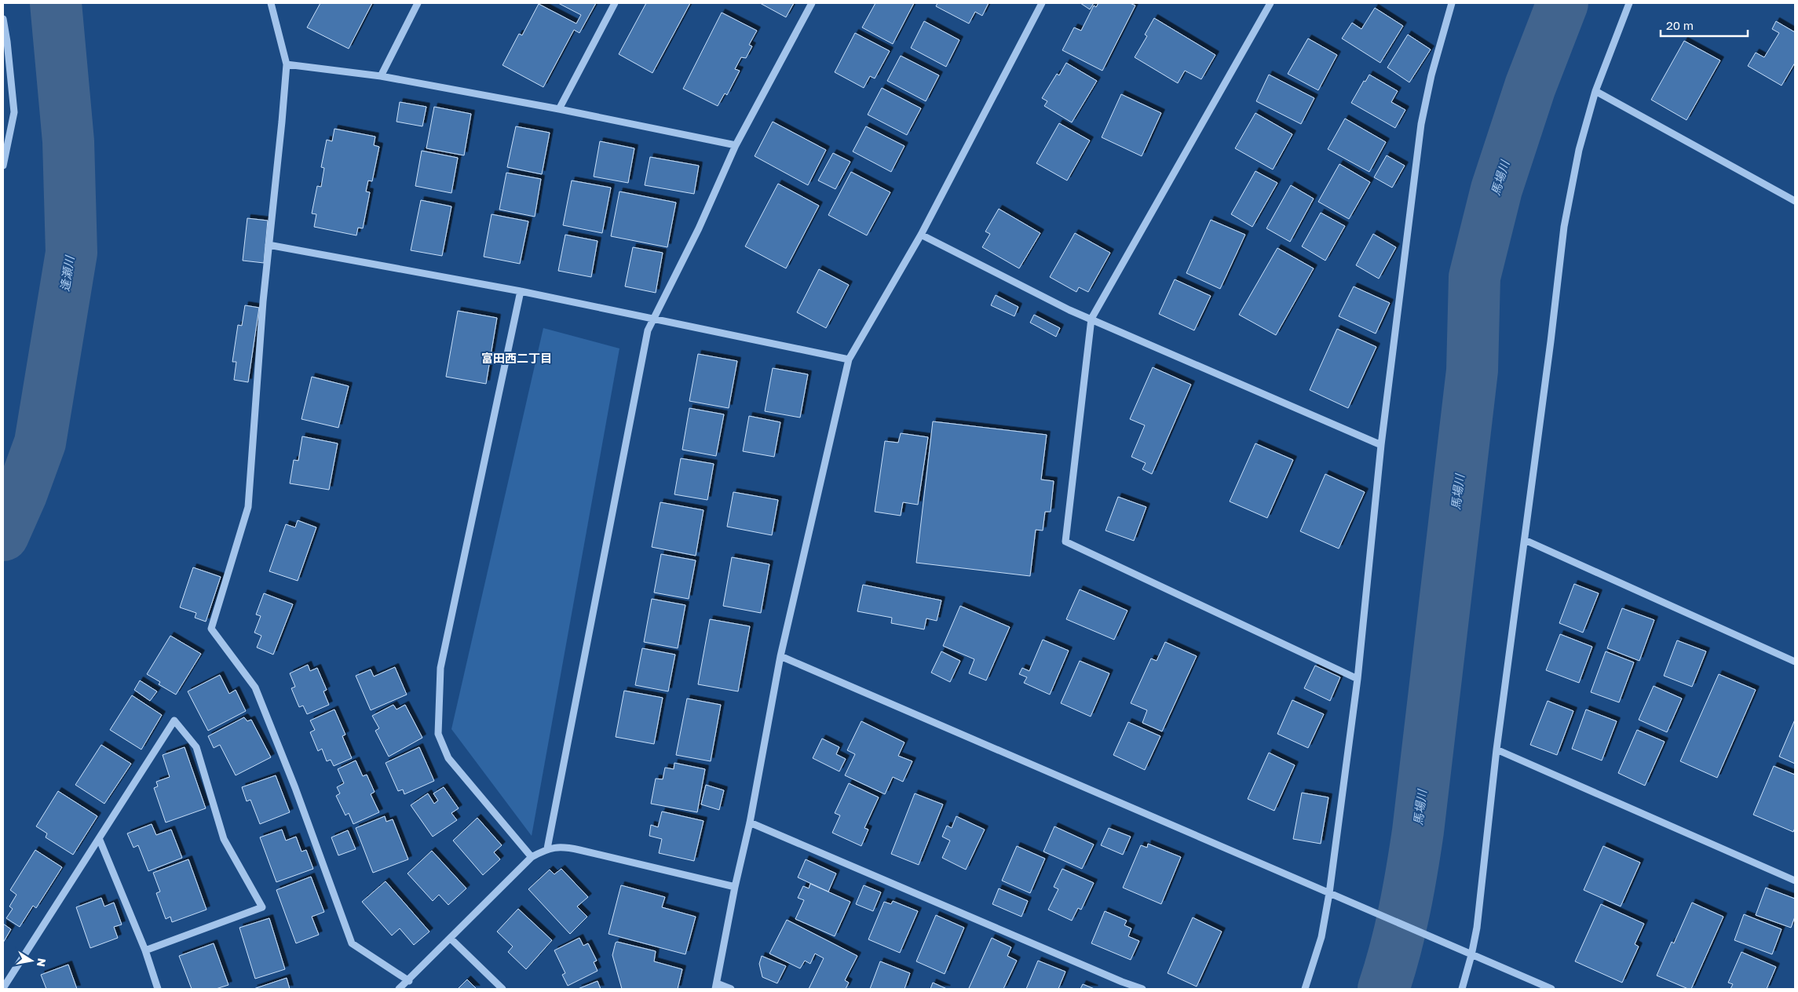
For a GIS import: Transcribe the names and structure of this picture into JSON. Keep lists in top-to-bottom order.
{
  "districts": ["富田西二丁目"],
  "water": ["馬場川", "逢瀬川"],
  "scale_bar": "20 m",
  "north": "right"
}
